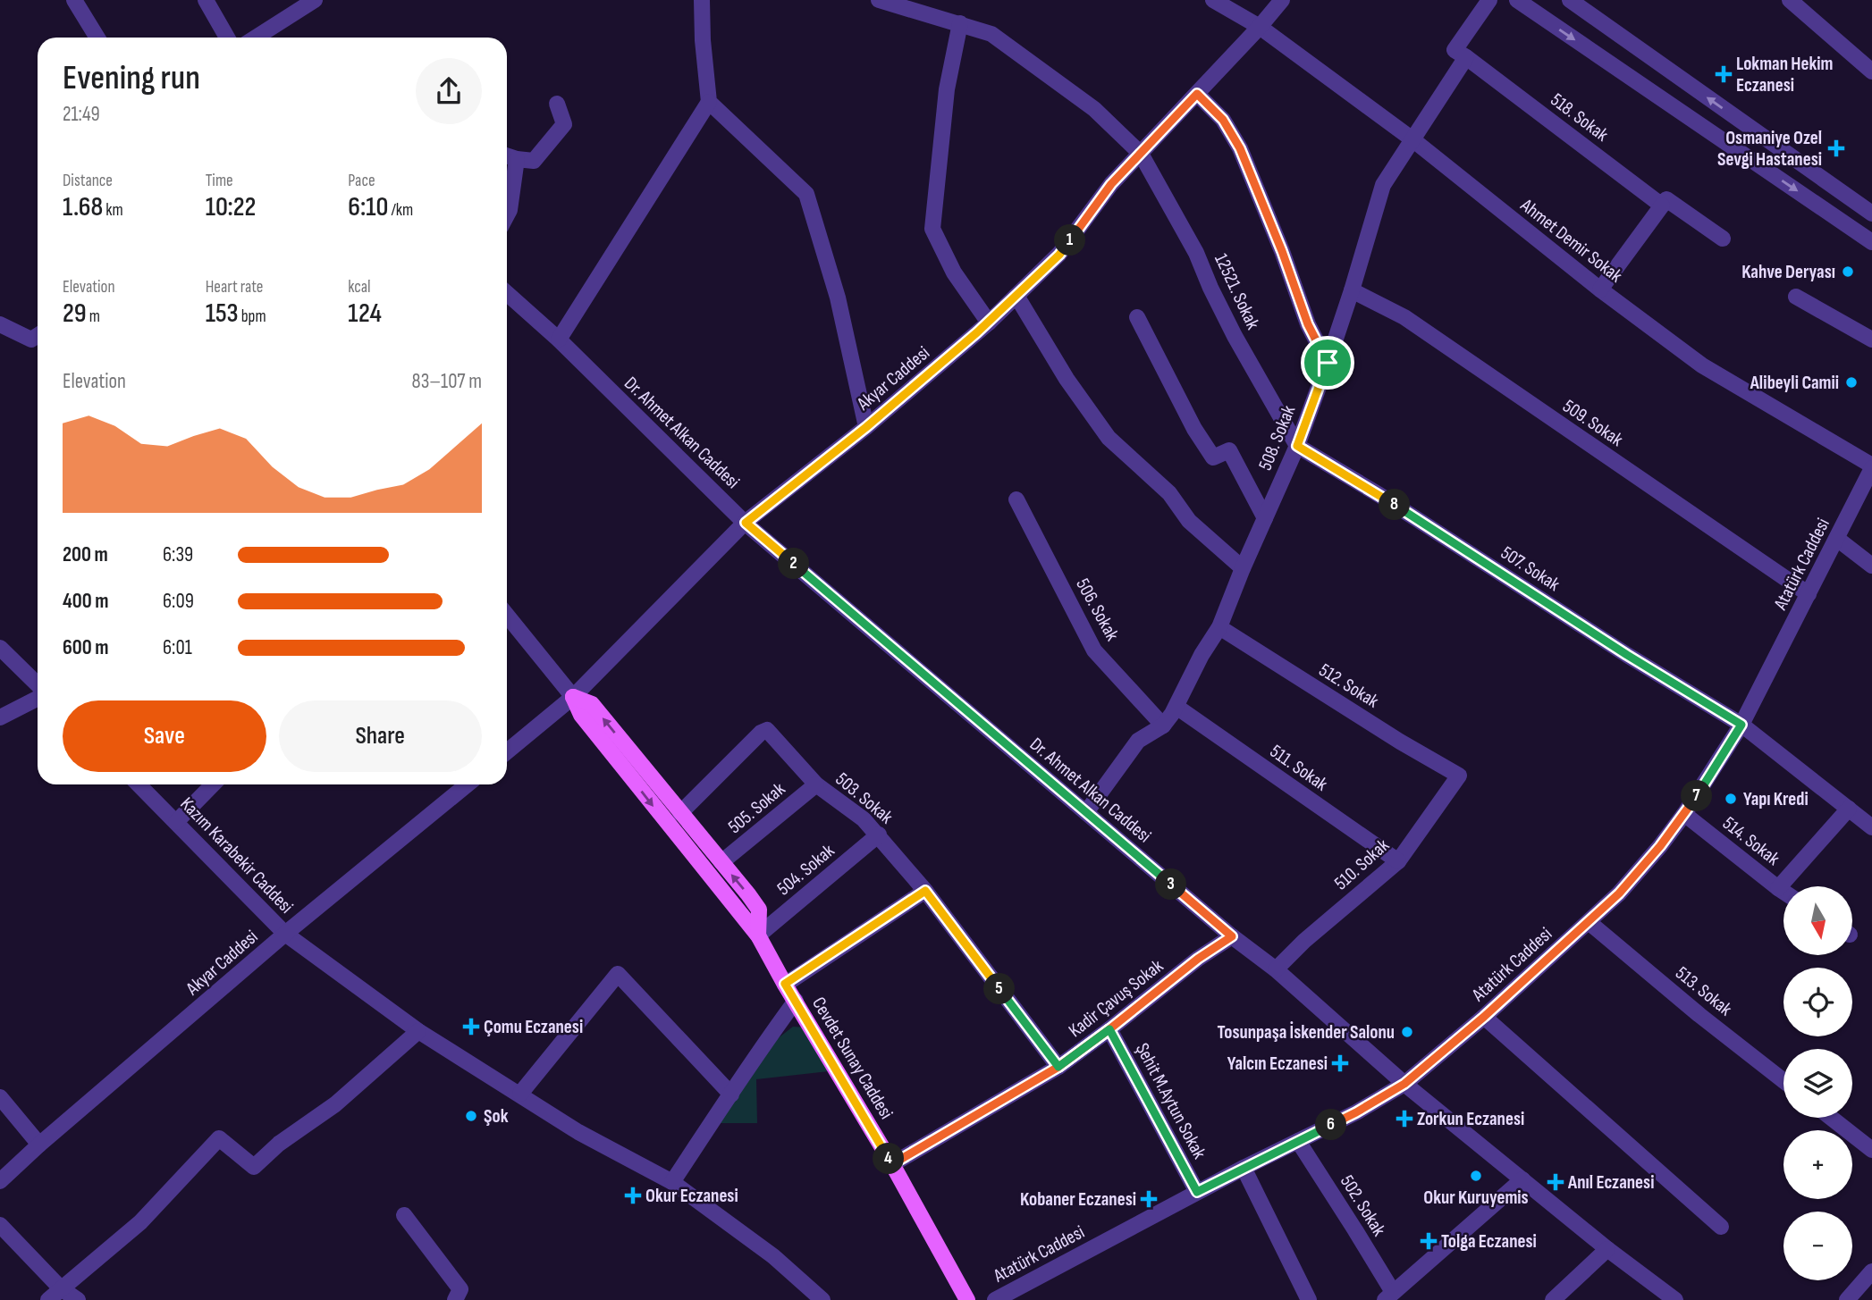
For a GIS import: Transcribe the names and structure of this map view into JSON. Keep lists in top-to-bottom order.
{
  "streets": {
    "main road": ["Cevdet Sunay Caddesi"],
    "street": [
      "518. Sokak",
      "Ahmet Demir Sokak",
      "12521. Sokak",
      "Akyar Caddesi",
      "509. Sokak",
      "Dr. Ahmet Alkan Caddesi",
      "508. Sokak",
      "Atatürk Caddesi",
      "507. Sokak",
      "506. Sokak",
      "512. Sokak",
      "511. Sokak",
      "503. Sokak",
      "505. Sokak",
      "514. Sokak",
      "Kazım Karabekir Caddesi",
      "510. Sokak",
      "504. Sokak",
      "513. Sokak",
      "Kadir Çavuş Sokak",
      "Şehit M.Aytun Sokak",
      "502. Sokak"
    ]
  },
  "crossings": [
    ["518. Sokak", "508. Sokak"],
    ["Ahmet Demir Sokak", "Akyar Caddesi"],
    ["Ahmet Demir Sokak", "508. Sokak"],
    ["Ahmet Demir Sokak", "Atatürk Caddesi"],
    ["12521. Sokak", "Akyar Caddesi"],
    ["12521. Sokak", "508. Sokak"],
    ["12521. Sokak", "507. Sokak"],
    ["Akyar Caddesi", "Dr. Ahmet Alkan Caddesi"],
    ["Akyar Caddesi", "Kazım Karabekir Caddesi"],
    ["509. Sokak", "508. Sokak"],
    ["509. Sokak", "Atatürk Caddesi"],
    ["Dr. Ahmet Alkan Caddesi", "508. Sokak"],
    ["Dr. Ahmet Alkan Caddesi", "Atatürk Caddesi"],
    ["Dr. Ahmet Alkan Caddesi", "510. Sokak"],
    ["Dr. Ahmet Alkan Caddesi", "Kadir Çavuş Sokak"],
    ["508. Sokak", "507. Sokak"],
    ["508. Sokak", "506. Sokak"],
    ["508. Sokak", "512. Sokak"],
    ["508. Sokak", "511. Sokak"],
    ["Atatürk Caddesi", "507. Sokak"],
    ["Atatürk Caddesi", "514. Sokak"],
    ["Atatürk Caddesi", "513. Sokak"],
    ["Atatürk Caddesi", "Şehit M.Aytun Sokak"],
    ["Atatürk Caddesi", "502. Sokak"],
    ["512. Sokak", "510. Sokak"],
    ["511. Sokak", "510. Sokak"],
    ["503. Sokak", "505. Sokak"],
    ["503. Sokak", "504. Sokak"],
    ["503. Sokak", "Kadir Çavuş Sokak"],
    ["504. Sokak", "Cevdet Sunay Caddesi"],
    ["Kadir Çavuş Sokak", "Cevdet Sunay Caddesi"],
    ["Kadir Çavuş Sokak", "Şehit M.Aytun Sokak"]
  ],
  "places": {
    "health": [
      "Lokman Hekim Eczanesi",
      "Osmaniye Ozel Sevgi Hastanesi",
      "Çomu Eczanesi",
      "Yalcın Eczanesi",
      "Zorkun Eczanesi",
      "Anıl Eczanesi",
      "Okur Eczanesi",
      "Kobaner Eczanesi",
      "Tolga Eczanesi"
    ],
    "other": [
      "Kahve Deryası",
      "Alibeyli Camii",
      "Yapı Kredi",
      "Tosunpaşa İskender Salonu",
      "Şok",
      "Okur Kuruyemis"
    ]
  },
  "north": "bottom",
  "page": {
    "heading": ["Evening run", "21:49"],
    "stats": [
      ["Distance", "1.68 km"],
      ["Time", "10:22"],
      ["Pace", "6:10 /km"],
      ["Elevation", "29 m"],
      ["Heart rate", "153 bpm"],
      ["kcal", "124"]
    ],
    "pins": [
      "1",
      "8",
      "2",
      "7",
      "3",
      "5",
      "6",
      "4"
    ],
    "chart": ["Elevation", "83–107 m"],
    "list": [
      {
        "name": "200 m",
        "note": "6:39"
      },
      {
        "name": "400 m",
        "note": "6:09"
      },
      {
        "name": "600 m",
        "note": "6:01"
      }
    ],
    "buttons": ["Save", "Share"],
    "map_buttons": ["+", "−"]
  }
}
